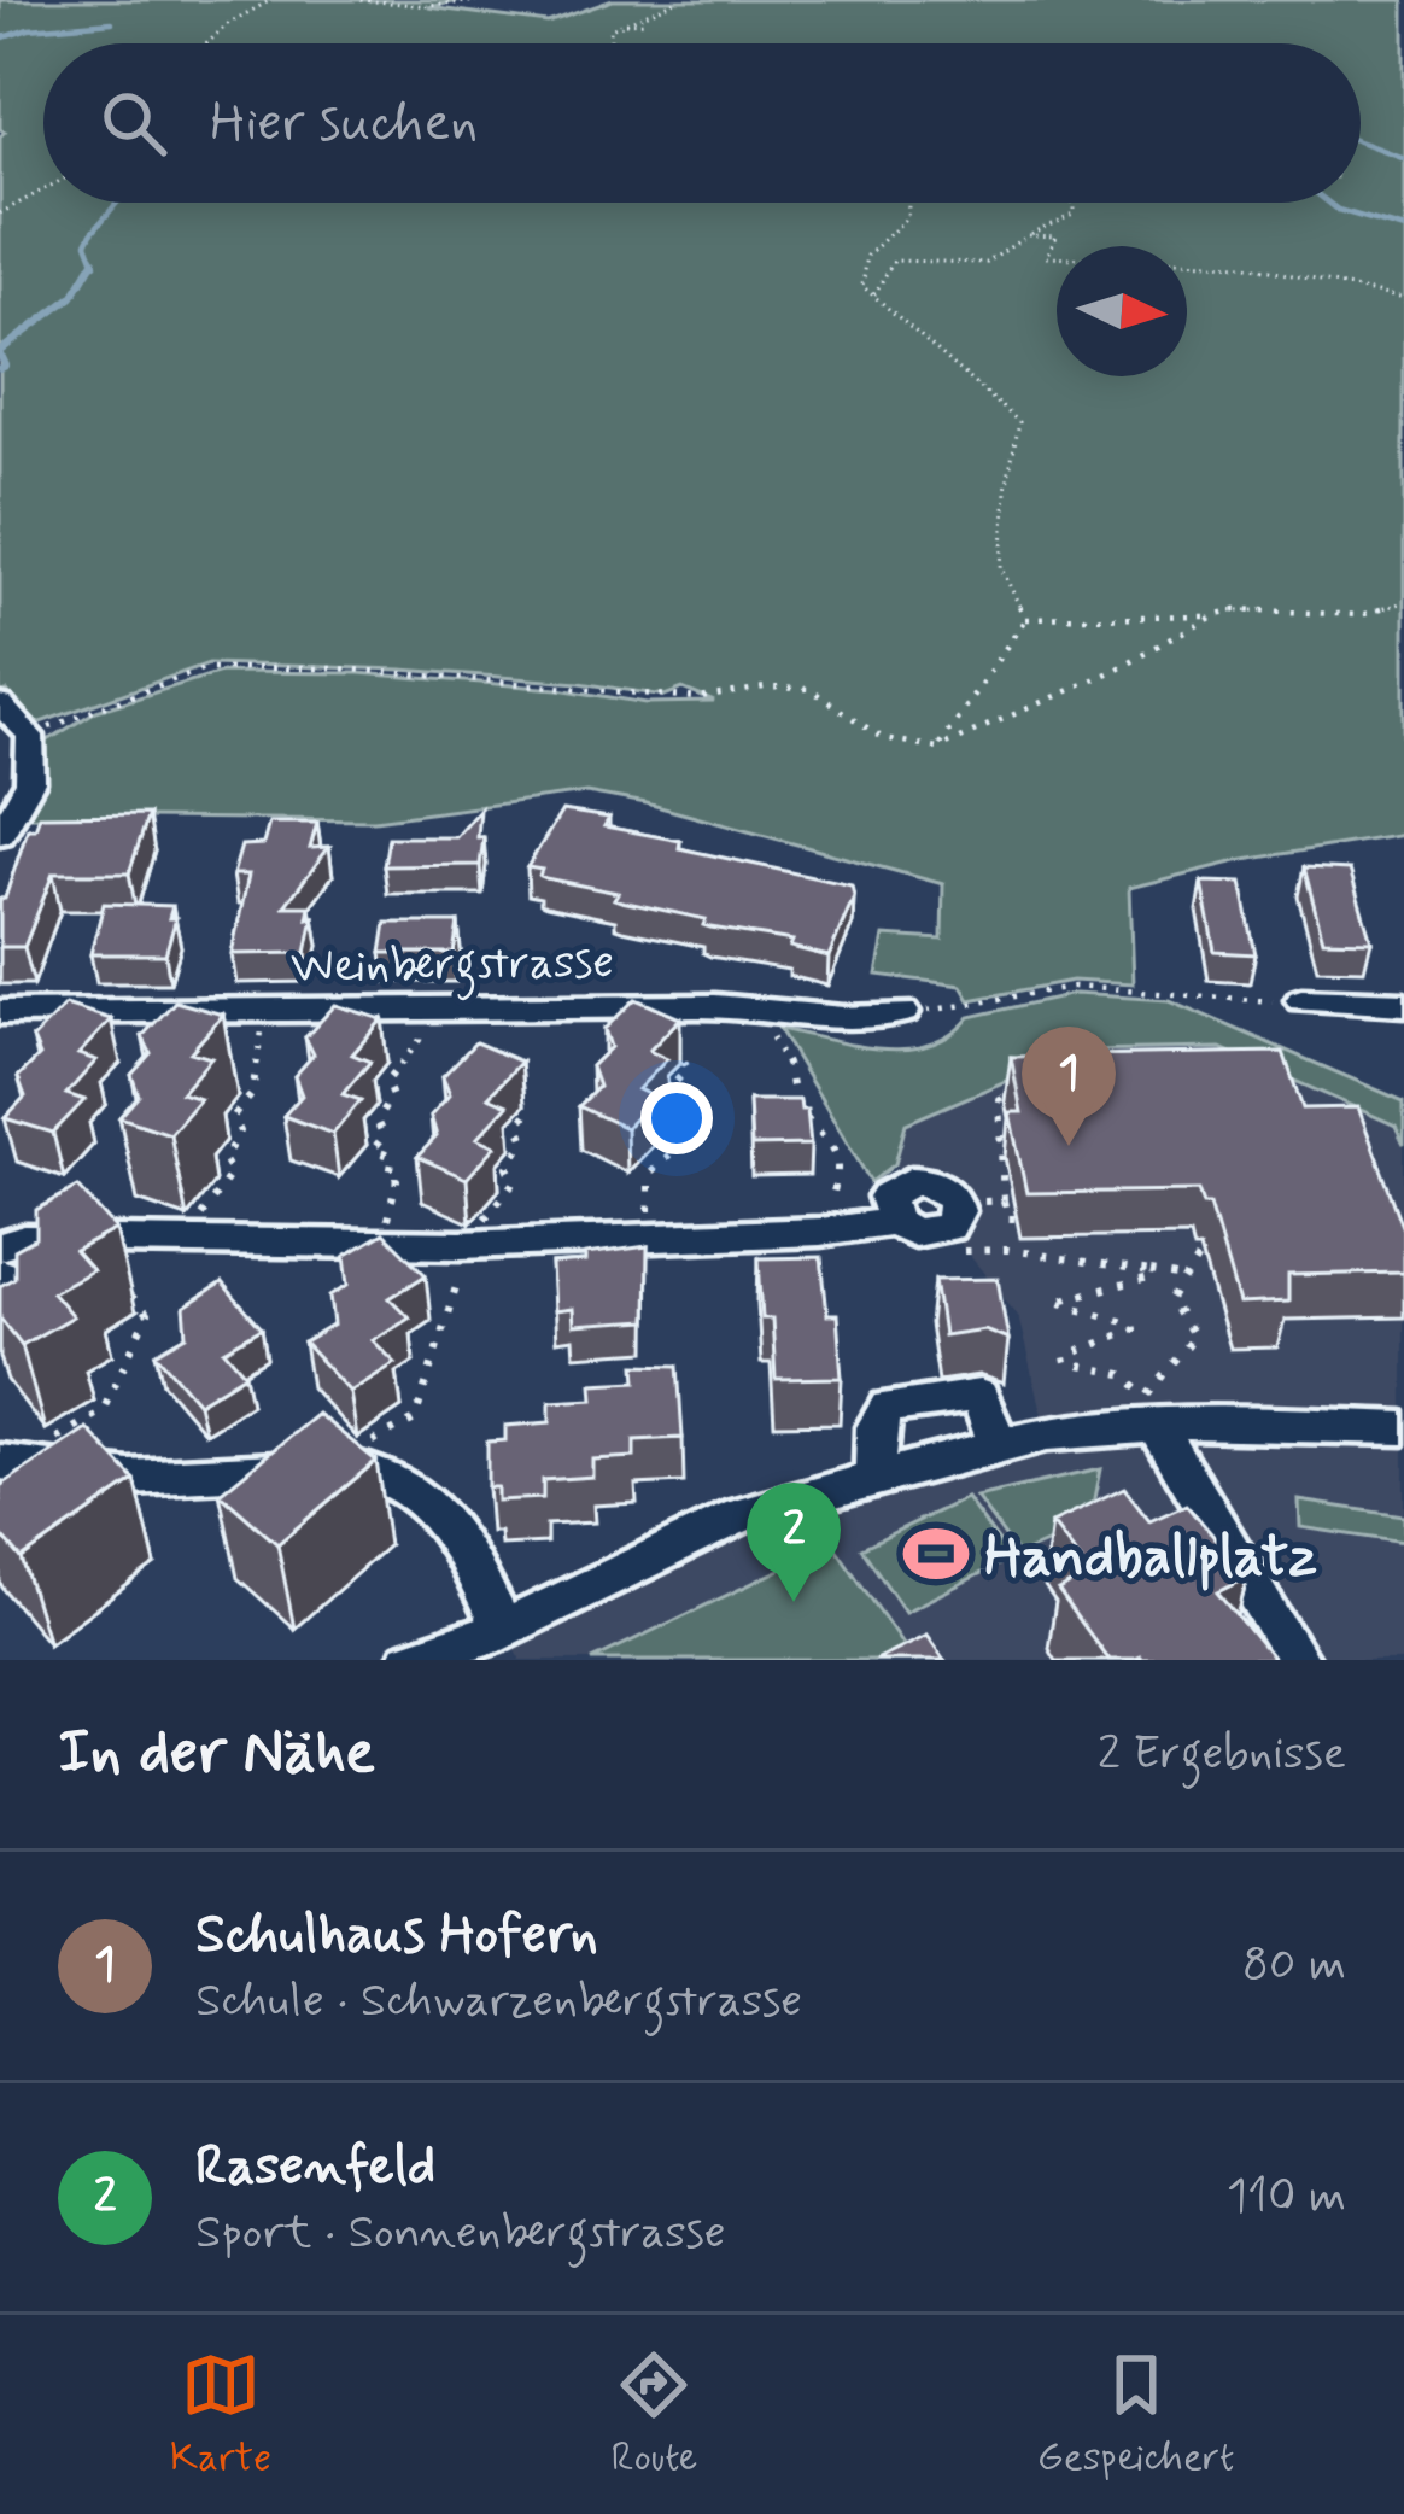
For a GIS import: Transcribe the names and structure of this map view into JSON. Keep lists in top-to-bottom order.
{
  "streets": {
    "street": ["Weinbergstrasse"]
  },
  "places": {
    "sports": ["Handballplatz"]
  },
  "north": "right",
  "page": {
    "search": "Hier suchen",
    "pins": ["1", "2"],
    "heading": ["In der Nähe", "2 Ergebnisse"],
    "list": [
      {
        "mark": "1",
        "name": "Schulhaus Hofern",
        "note": "Schule · Schwarzenbergstrasse",
        "value": "80 m"
      },
      {
        "mark": "2",
        "name": "Rasenfeld",
        "note": "Sport · Sonnenbergstrasse",
        "value": "110 m"
      }
    ],
    "nav": ["Karte", "Route", "Gespeichert"]
  }
}
